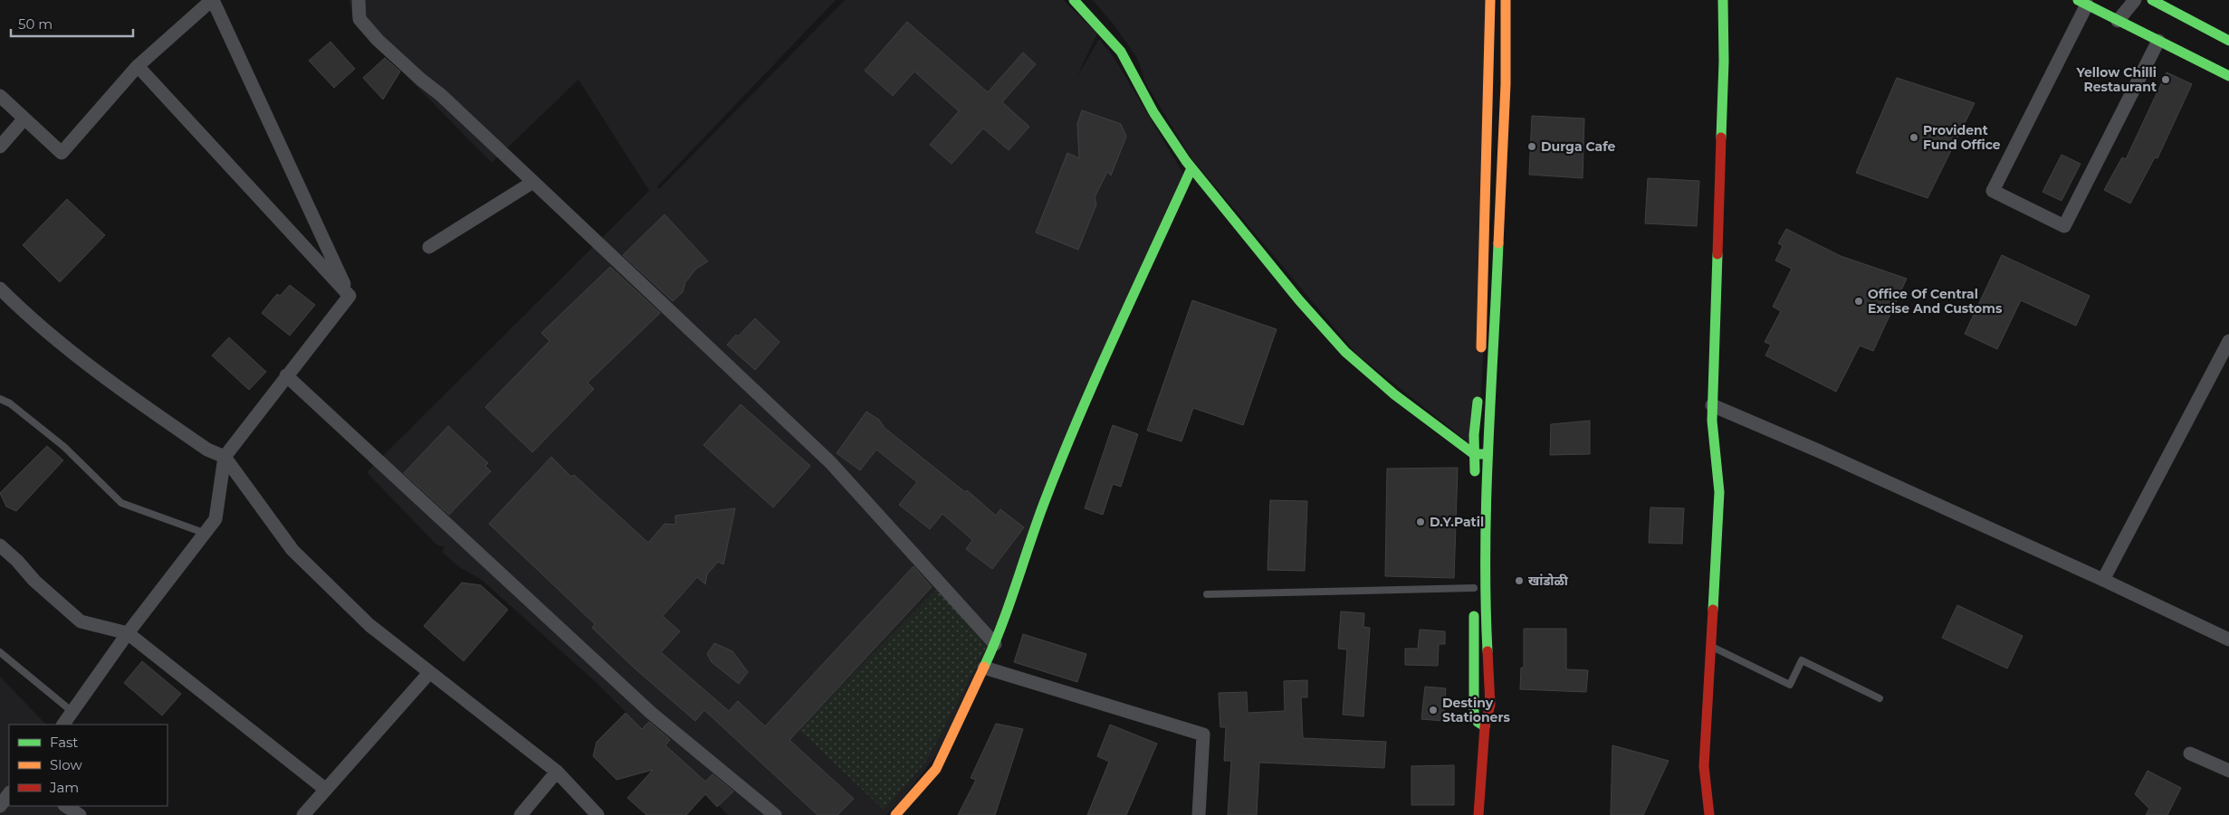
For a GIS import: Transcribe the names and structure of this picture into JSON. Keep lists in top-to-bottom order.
{
  "places": [
    "Yellow Chilli Restaurant",
    "Provident Fund Office",
    "Durga Cafe",
    "Office Of Central Excise And Customs",
    "D.Y.Patil",
    "खांडोळी",
    "Destiny Stationers"
  ],
  "legend": ["Fast", "Slow", "Jam"],
  "scale_bar": "50 m"
}
